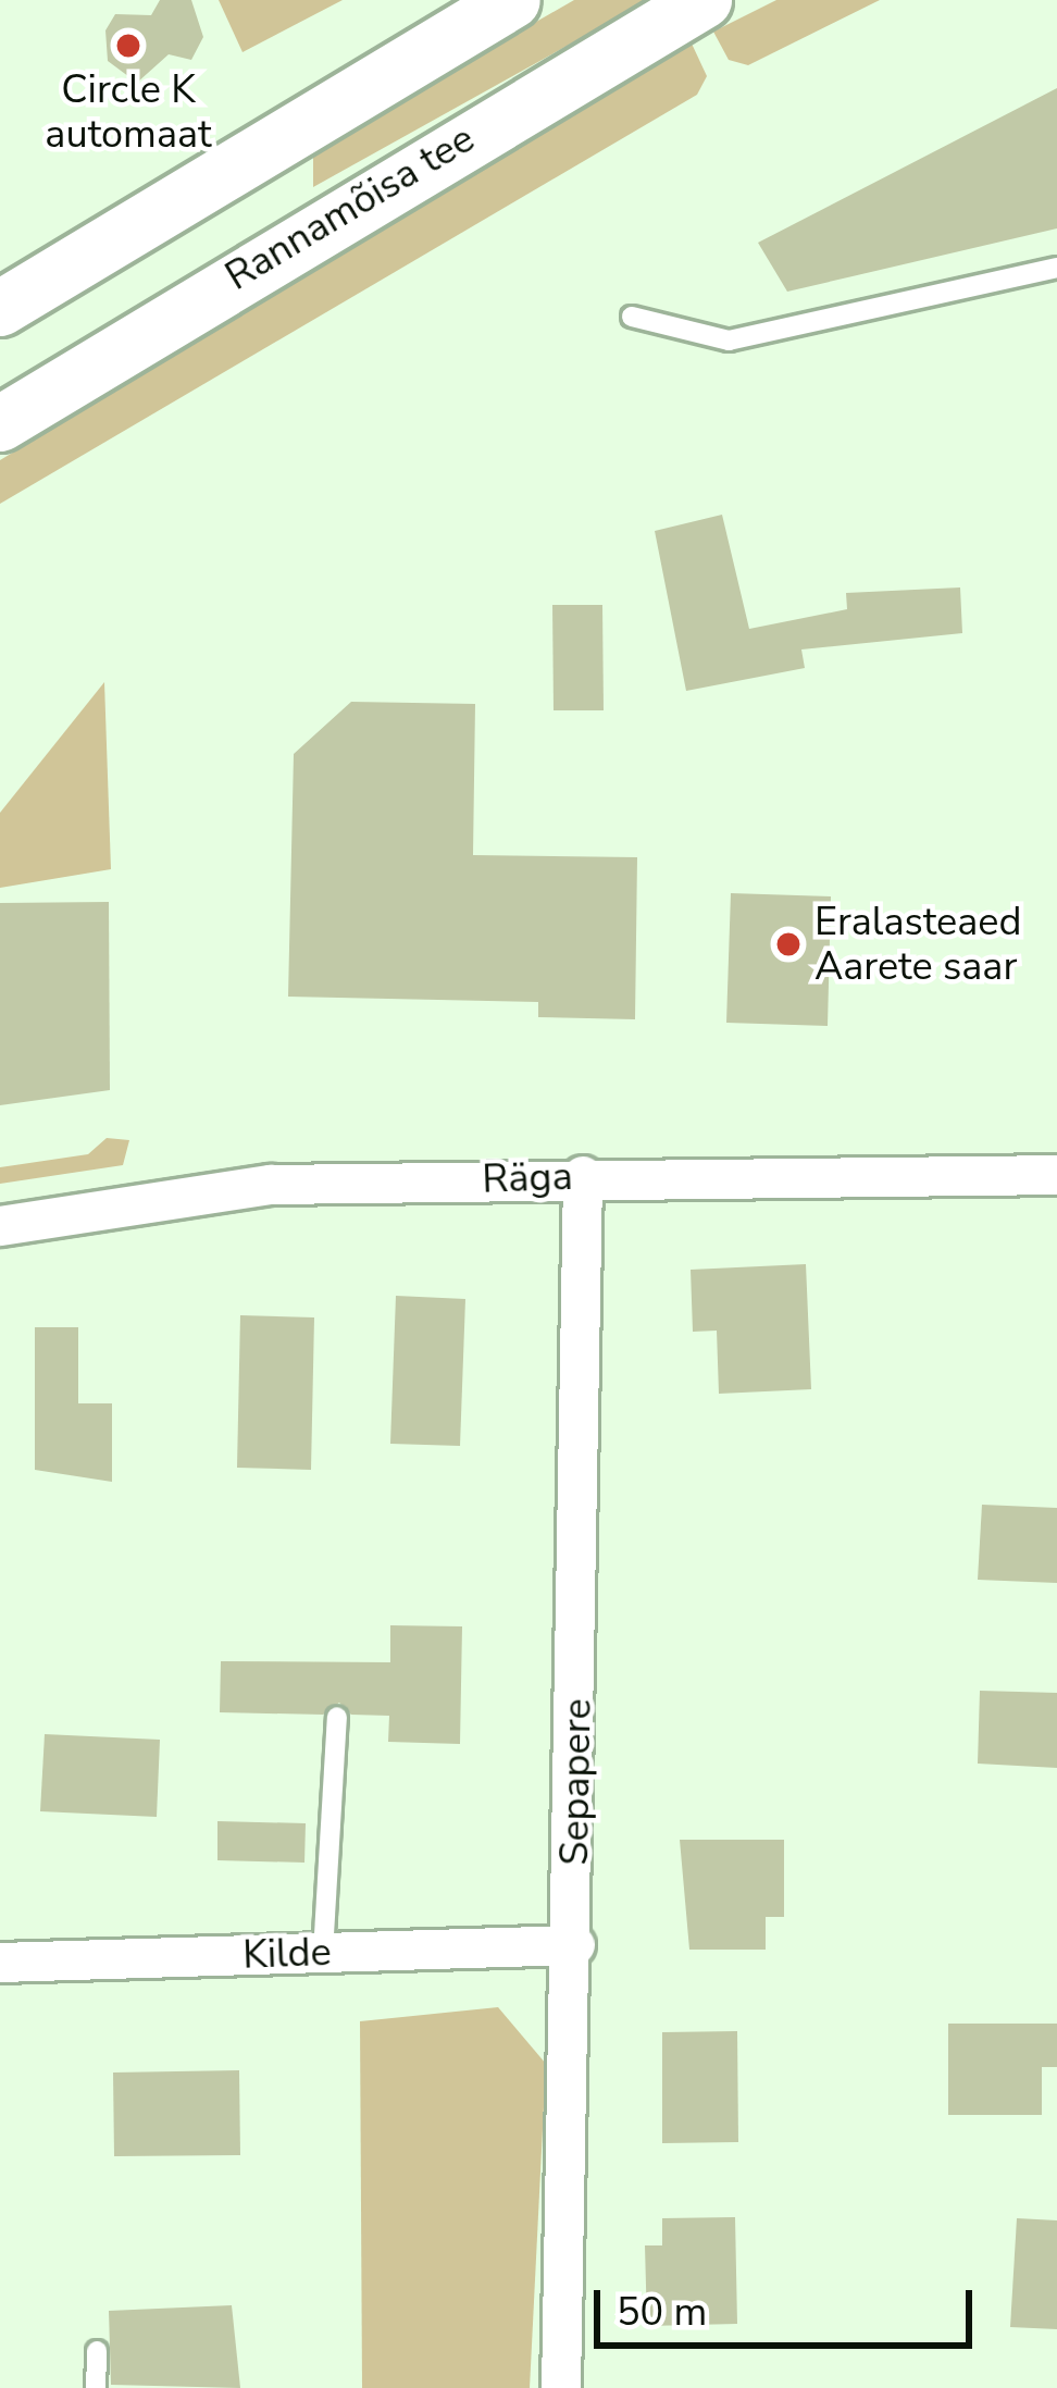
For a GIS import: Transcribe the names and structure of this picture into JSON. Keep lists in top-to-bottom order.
{
  "streets": {
    "main road": ["Rannamõisa tee"],
    "street": ["Räga", "Sepapere", "Kilde"]
  },
  "crossings": [
    ["Räga", "Sepapere"],
    ["Sepapere", "Kilde"]
  ],
  "places": ["Circle K automaat", "Eralasteaed Aarete saar"],
  "scale_bar": "50 m"
}
